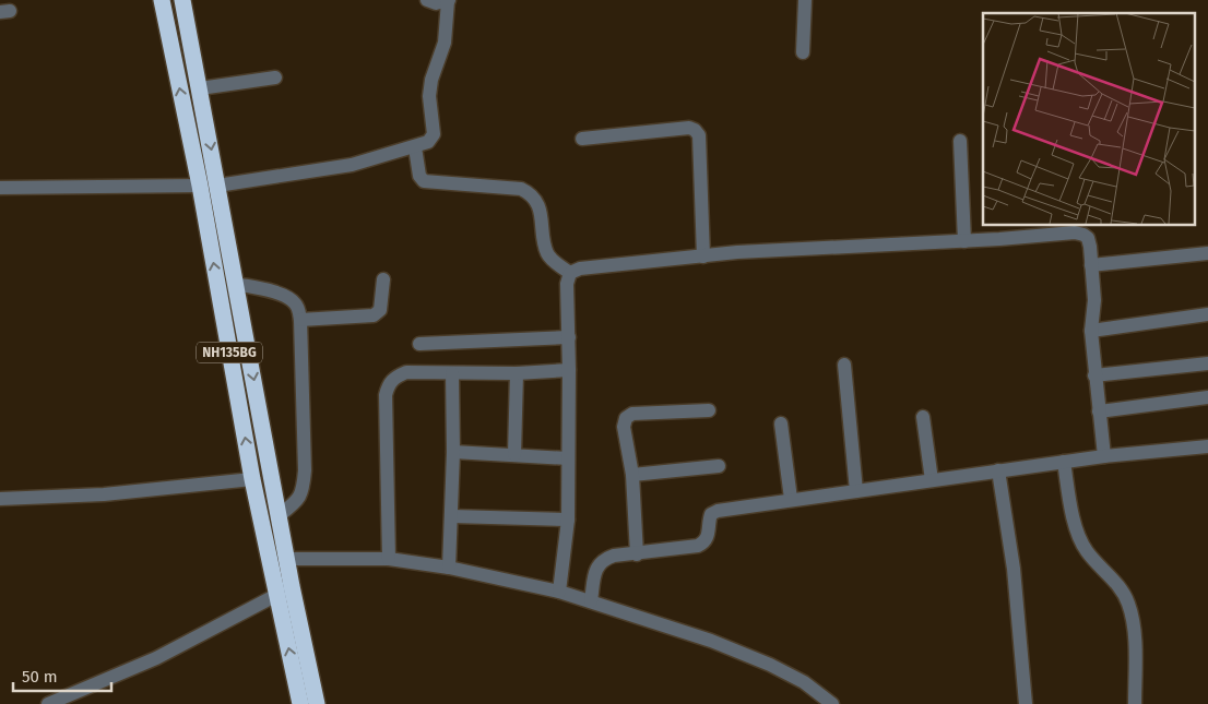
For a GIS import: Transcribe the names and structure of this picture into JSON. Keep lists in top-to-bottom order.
{
  "streets": {
    "highway": ["NH135BG"]
  },
  "scale_bar": "50 m"
}
